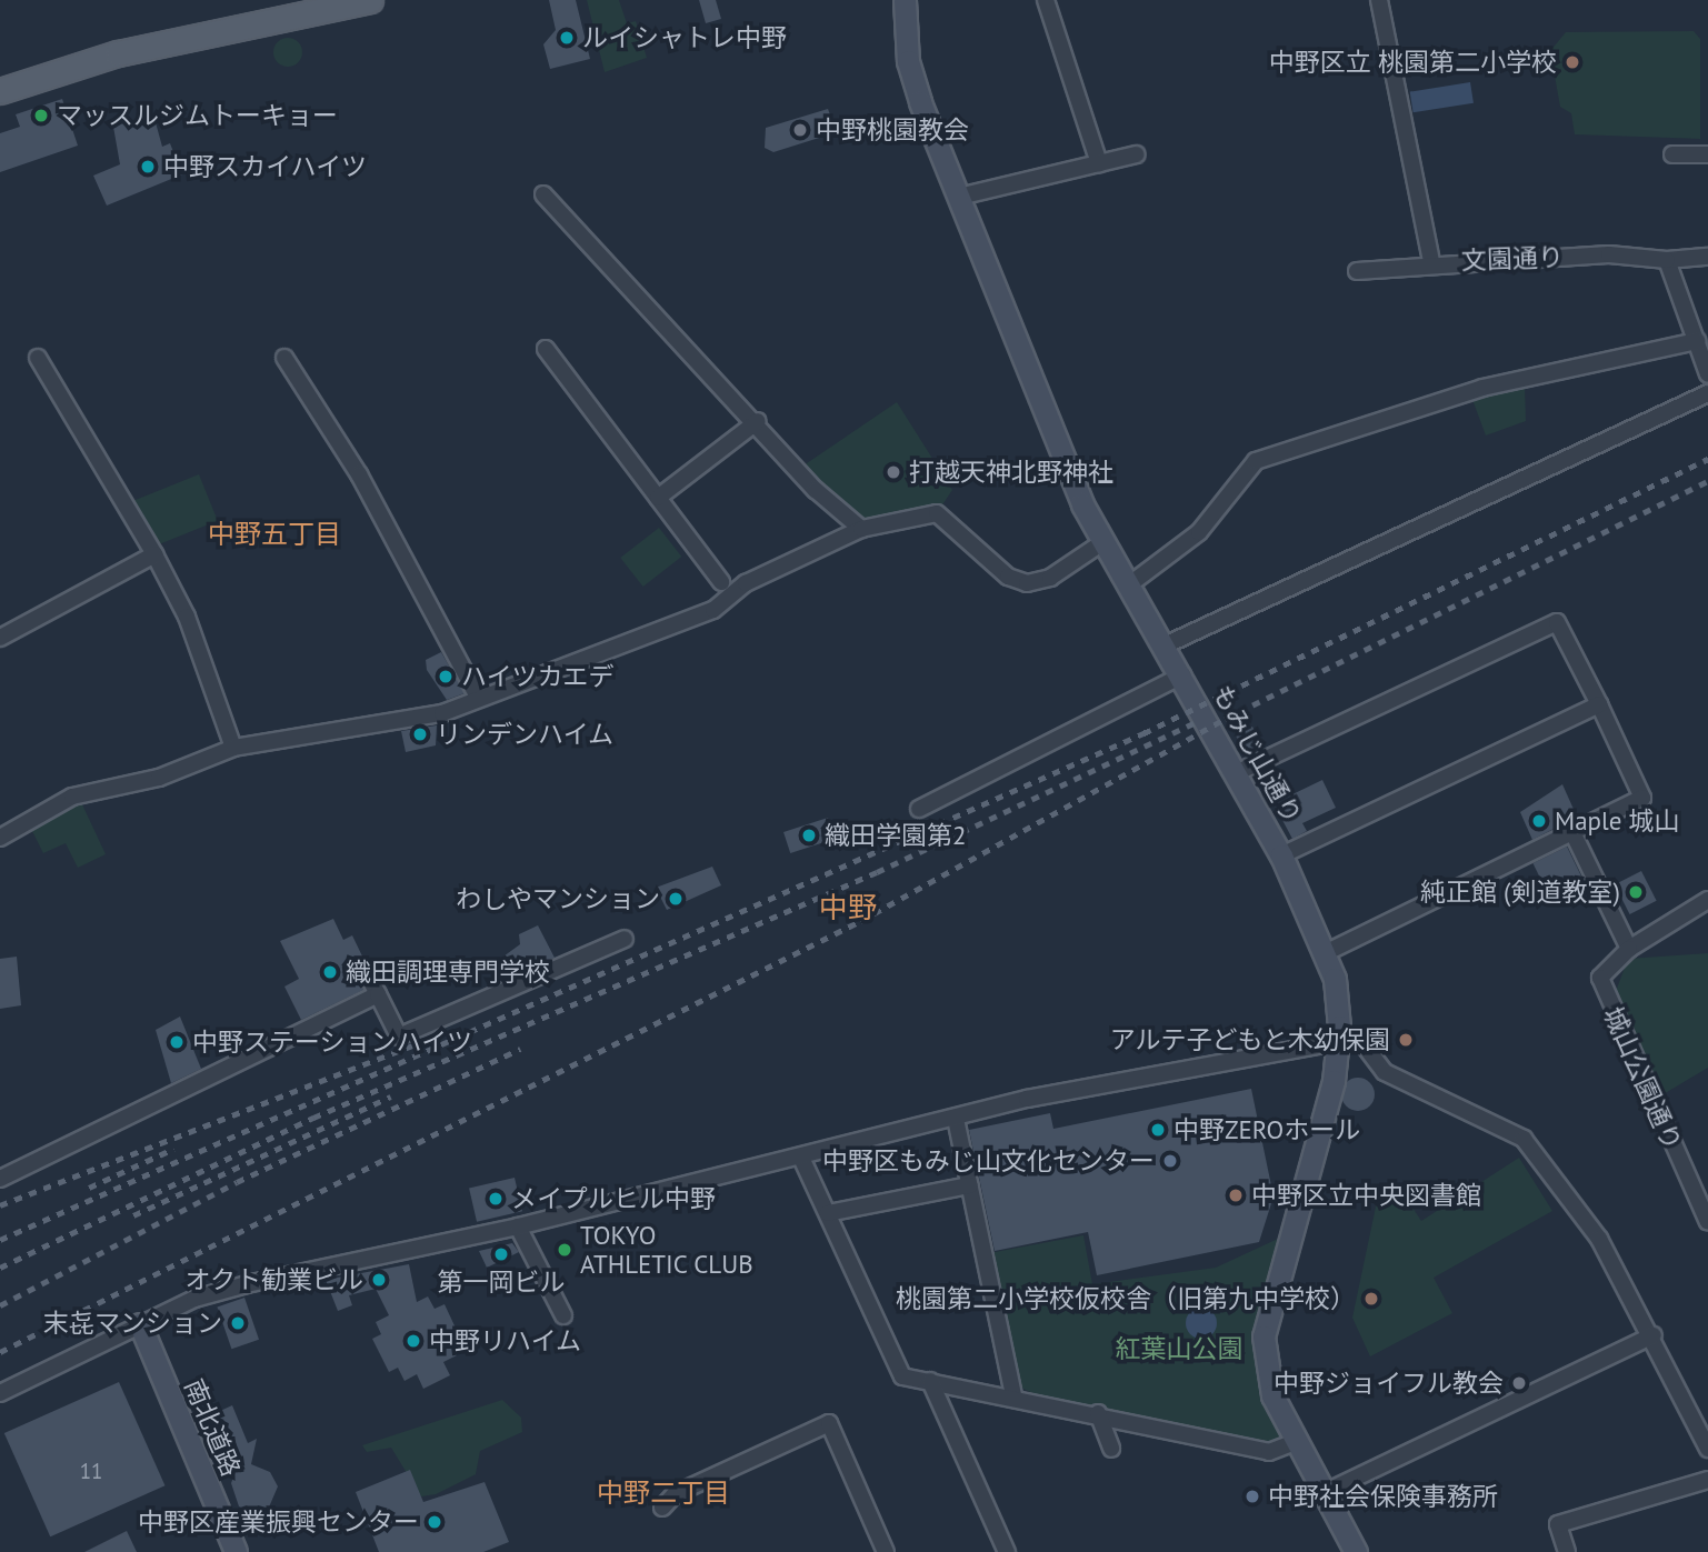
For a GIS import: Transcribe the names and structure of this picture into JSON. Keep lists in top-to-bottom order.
{
  "streets": {
    "street": [
      "文園通り",
      "もみじ山通り",
      "城山公園通り",
      "南北道路"
    ]
  },
  "districts": ["中野五丁目", "中野", "中野二丁目"],
  "parks": ["紅葉山公園"],
  "places": [
    "ルイシャトレ中野",
    "中野区立 桃園第二小学校",
    "マッスルジムトーキョー",
    "中野桃園教会",
    "中野スカイハイツ",
    "打越天神北野神社",
    "ハイツカエデ",
    "リンデンハイム",
    "Maple 城山",
    "織田学園第2",
    "純正館 (剣道教室)",
    "わしやマンション",
    "織田調理専門学校",
    "アルテ子どもと木幼保園",
    "中野ステーションハイツ",
    "中野ZEROホール",
    "中野区もみじ山文化センター",
    "中野区立中央図書館",
    "メイプルヒル中野",
    "TOKYO ATHLETIC CLUB",
    "第一岡ビル",
    "オクト勧業ビル",
    "桃園第二小学校仮校舎（旧第九中学校）",
    "末㐂マンション",
    "中野リハイム",
    "中野ジョイフル教会",
    "中野社会保険事務所",
    "中野区産業振興センター"
  ],
  "house_numbers": ["11"]
}
